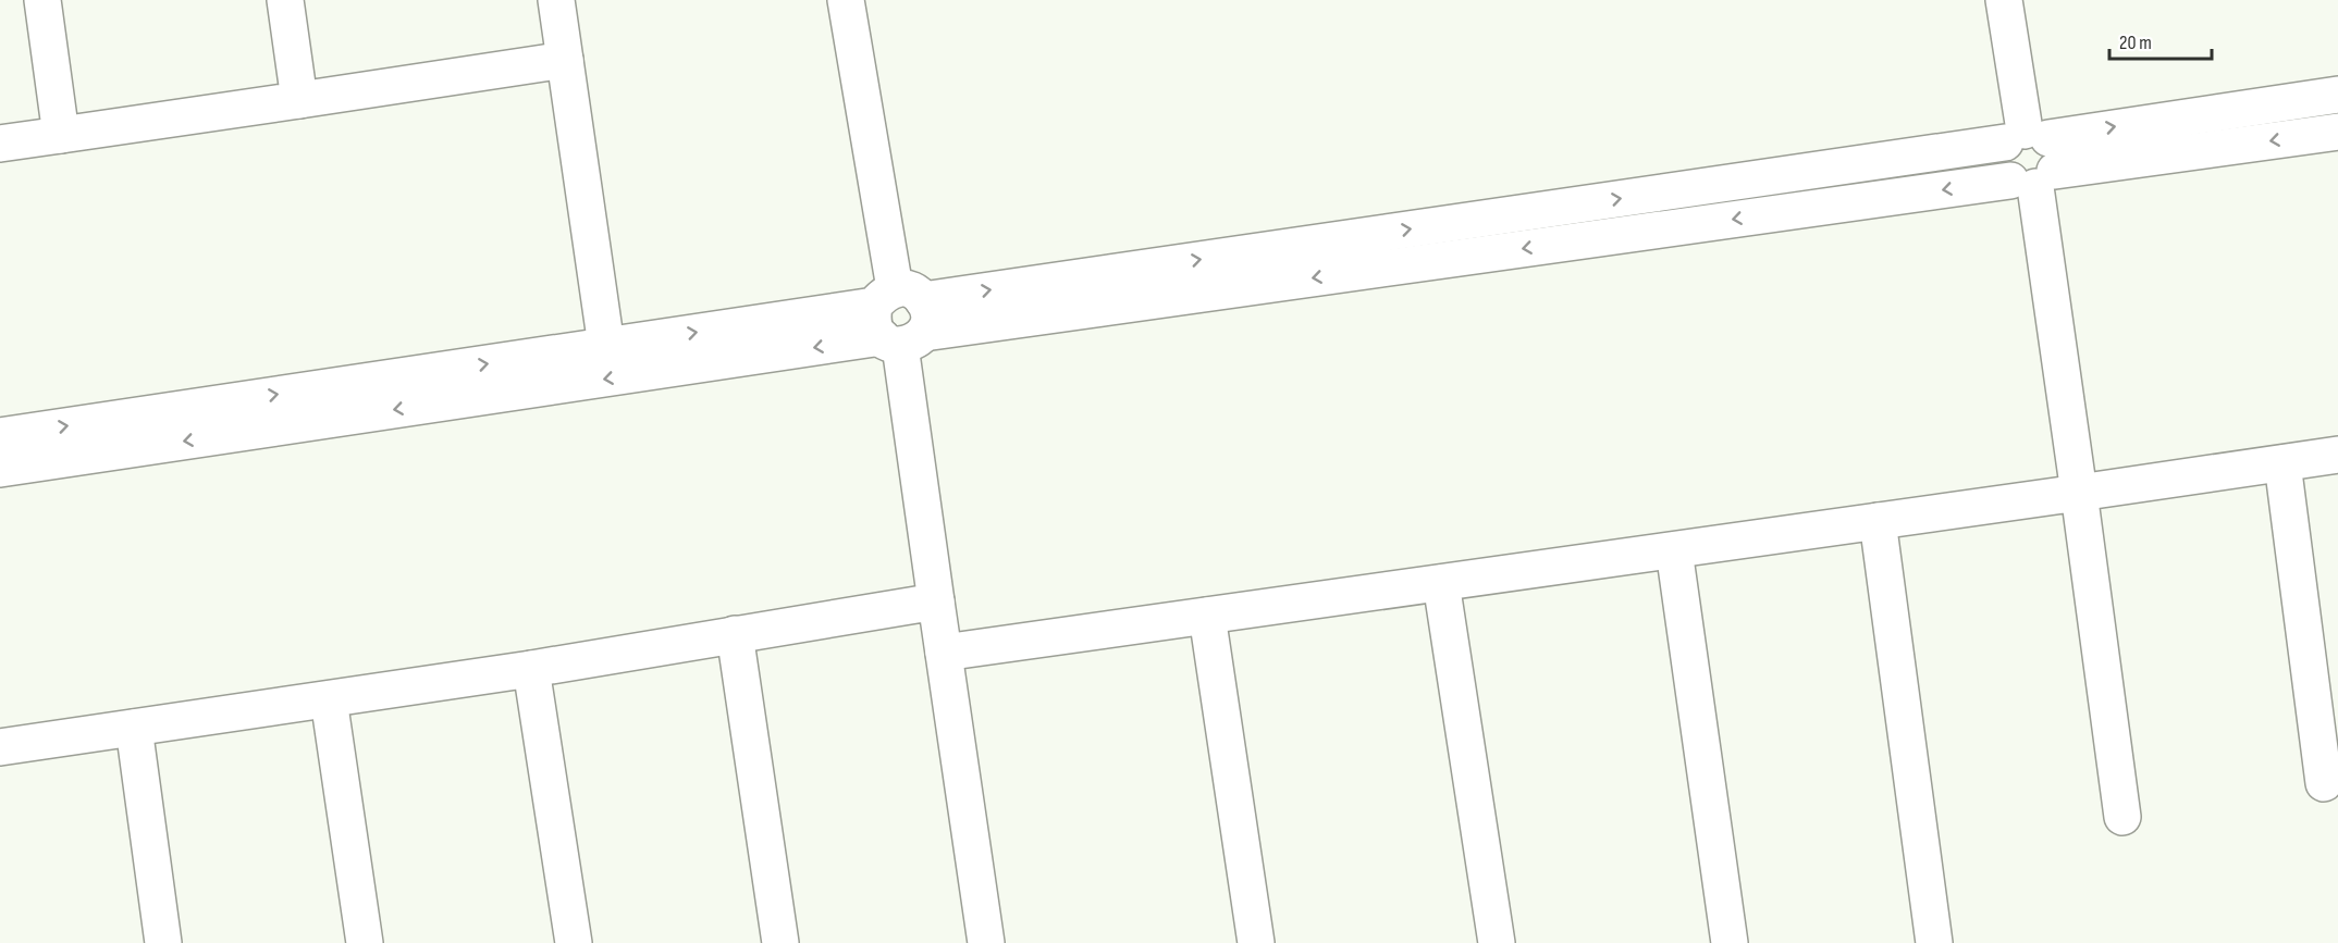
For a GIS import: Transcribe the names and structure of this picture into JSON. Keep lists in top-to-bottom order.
{
  "scale_bar": "20 m"
}
